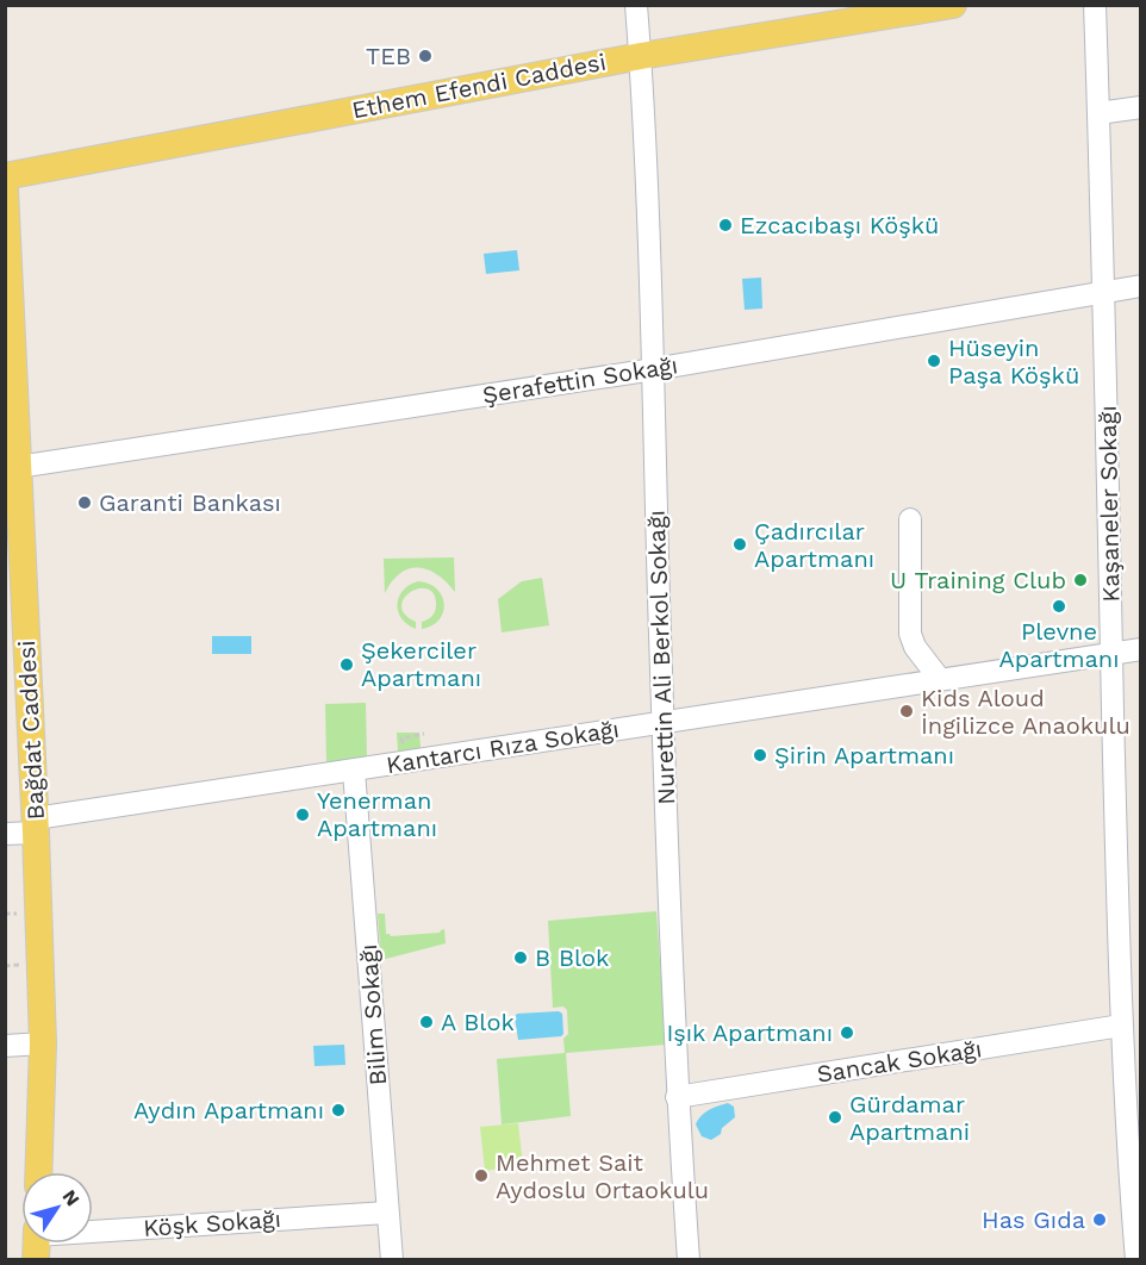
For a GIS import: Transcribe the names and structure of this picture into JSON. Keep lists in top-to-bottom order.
{
  "streets": {
    "main road": ["Ethem Efendi Caddesi", "Bağdat Caddesi"],
    "street": [
      "Şerafettin Sokağı",
      "Kaşaneler Sokağı",
      "Nurettin Ali Berkol Sokağı",
      "Kantarcı Rıza Sokağı",
      "Bilim Sokağı",
      "Sancak Sokağı",
      "Köşk Sokağı"
    ]
  },
  "crossings": [
    ["Ethem Efendi Caddesi", "Nurettin Ali Berkol Sokağı"],
    ["Şerafettin Sokağı", "Kaşaneler Sokağı"],
    ["Şerafettin Sokağı", "Nurettin Ali Berkol Sokağı"],
    ["Şerafettin Sokağı", "Bağdat Caddesi"],
    ["Kaşaneler Sokağı", "Kantarcı Rıza Sokağı"],
    ["Kaşaneler Sokağı", "Sancak Sokağı"],
    ["Nurettin Ali Berkol Sokağı", "Kantarcı Rıza Sokağı"],
    ["Nurettin Ali Berkol Sokağı", "Sancak Sokağı"],
    ["Bağdat Caddesi", "Kantarcı Rıza Sokağı"],
    ["Kantarcı Rıza Sokağı", "Bilim Sokağı"],
    ["Bilim Sokağı", "Köşk Sokağı"]
  ],
  "places": [
    "TEB",
    "Ezcacıbaşı Köşkü",
    "Hüseyin Paşa Köşkü",
    "Garanti Bankası",
    "Çadırcılar Apartmanı",
    "U Training Club",
    "Plevne Apartmanı",
    "Şekerciler Apartmanı",
    "Kids Aloud İngilizce Anaokulu",
    "Şirin Apartmanı",
    "Yenerman Apartmanı",
    "B Blok",
    "A Blok",
    "Işık Apartmanı",
    "Aydın Apartmanı",
    "Gürdamar Apartmani",
    "Mehmet Sait Aydoslu Ortaokulu",
    "Has Gıda"
  ],
  "north": "top right"
}
